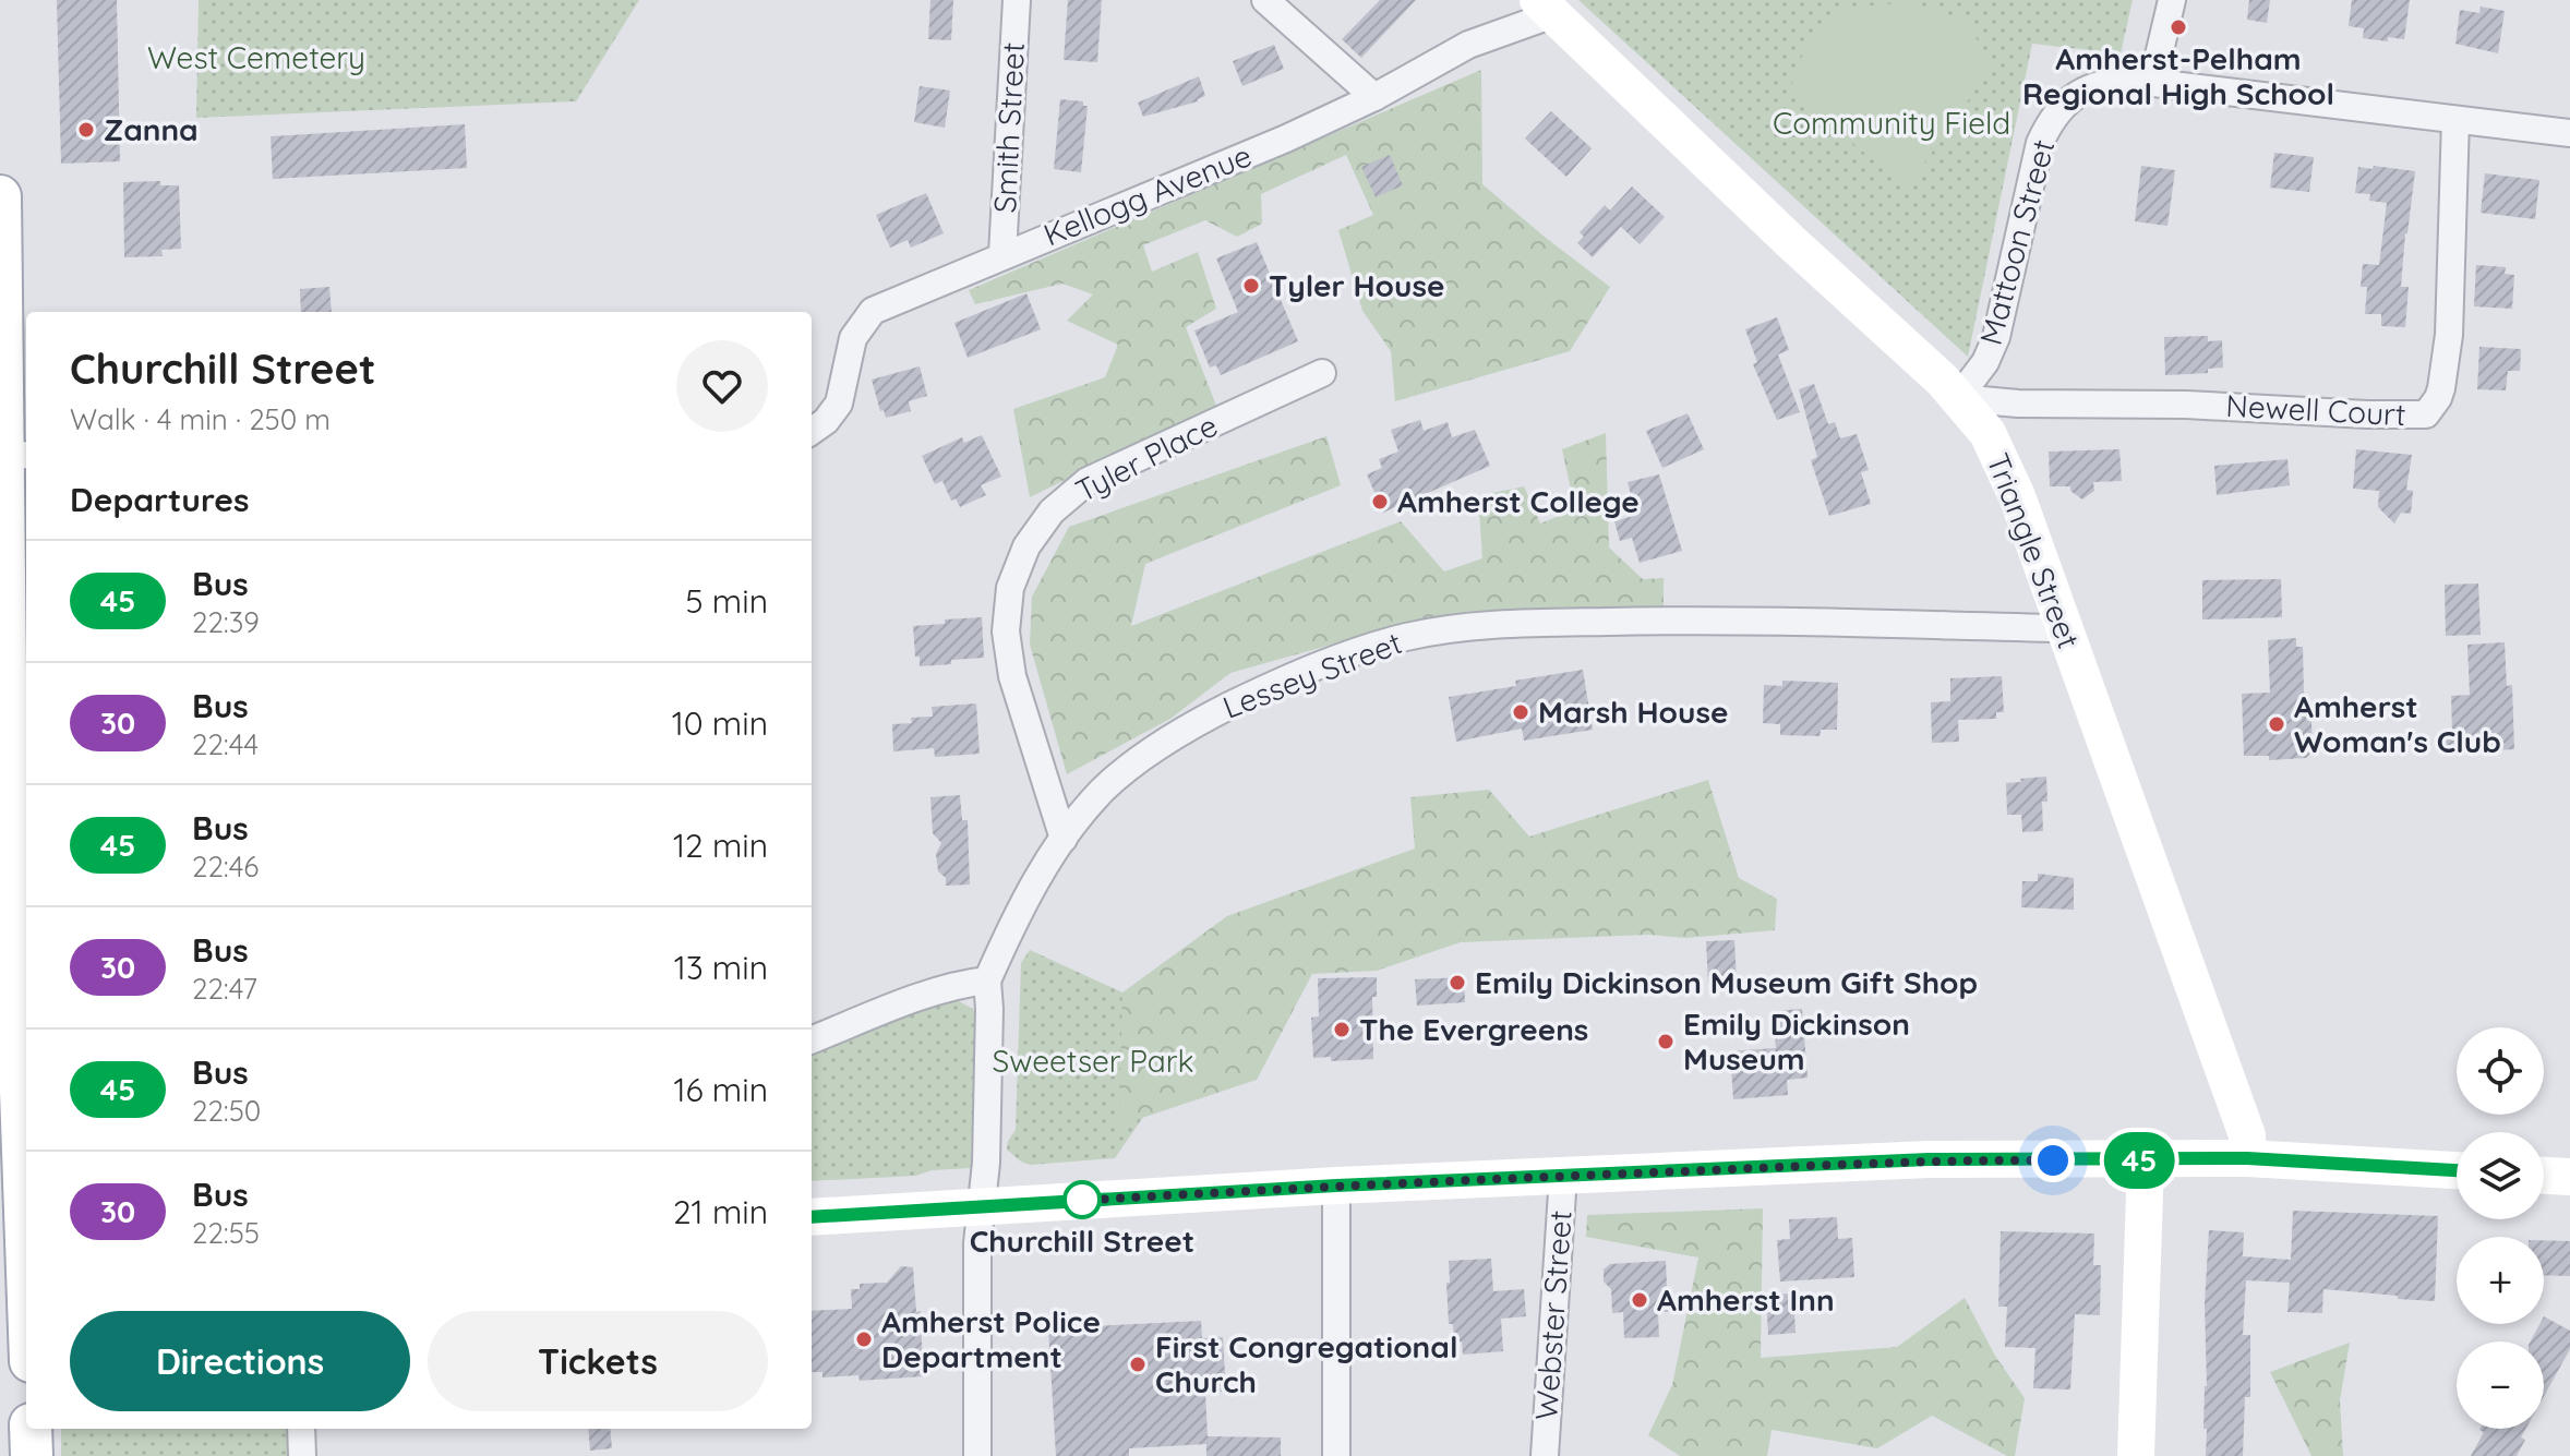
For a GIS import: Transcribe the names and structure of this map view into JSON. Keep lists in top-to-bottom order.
{
  "streets": {
    "main road": ["Triangle Street"],
    "street": [
      "Smith Street",
      "Kellogg Avenue",
      "Mattoon Street",
      "Newell Court",
      "Tyler Place",
      "Lessey Street",
      "Webster Street"
    ]
  },
  "crossings": [
    ["Smith Street", "Kellogg Avenue"],
    ["Kellogg Avenue", "Triangle Street"],
    ["Mattoon Street", "Newell Court"],
    ["Mattoon Street", "Triangle Street"],
    ["Newell Court", "Triangle Street"],
    ["Tyler Place", "Lessey Street"],
    ["Triangle Street", "Lessey Street"]
  ],
  "parks": ["West Cemetery", "Community Field", "Sweetser Park"],
  "places": [
    "Amherst-Pelham Regional High School",
    "Zanna",
    "Tyler House",
    "Amherst College",
    "Marsh House",
    "Amherst Woman's Club",
    "Emily Dickinson Museum Gift Shop",
    "The Evergreens",
    "Emily Dickinson Museum",
    "Churchill Street",
    "Amherst Inn",
    "Amherst Police Department",
    "First Congregational Church"
  ],
  "lines": ["bus line 45"],
  "page": {
    "on_map": "45",
    "heading": [
      ["Churchill Street", "Walk · 4 min · 250 m"],
      "Departures"
    ],
    "list": [
      {
        "mark": "45",
        "name": "Bus",
        "note": "22:39",
        "value": "5 min"
      },
      {
        "mark": "30",
        "name": "Bus",
        "note": "22:44",
        "value": "10 min"
      },
      {
        "mark": "45",
        "name": "Bus",
        "note": "22:46",
        "value": "12 min"
      },
      {
        "mark": "30",
        "name": "Bus",
        "note": "22:47",
        "value": "13 min"
      },
      {
        "mark": "45",
        "name": "Bus",
        "note": "22:50",
        "value": "16 min"
      },
      {
        "mark": "30",
        "name": "Bus",
        "note": "22:55",
        "value": "21 min"
      }
    ],
    "map_buttons": ["+", "−"],
    "buttons": ["Directions", "Tickets"]
  }
}
